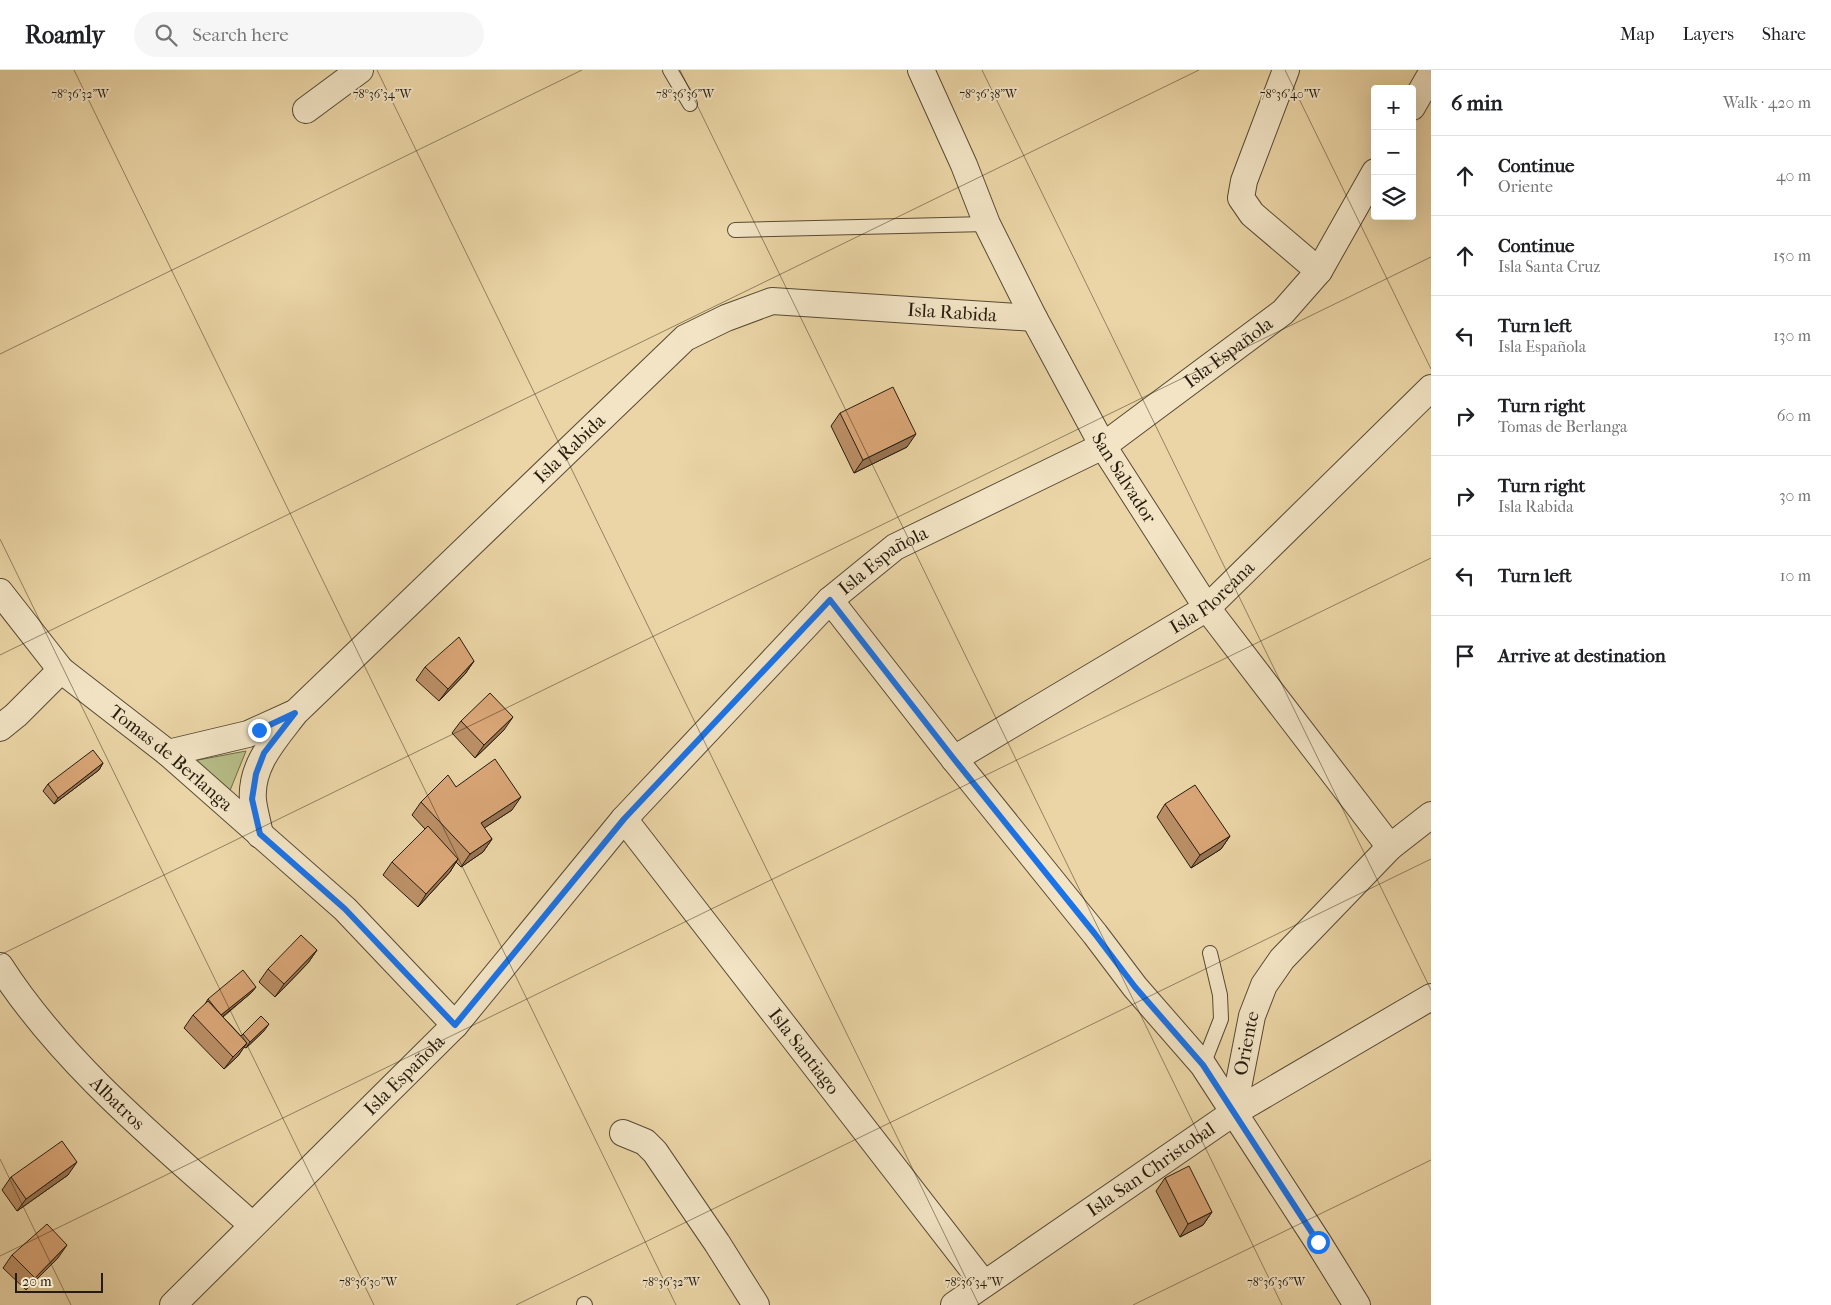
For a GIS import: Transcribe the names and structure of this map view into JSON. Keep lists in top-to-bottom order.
{
  "streets": {
    "street": [
      "Isla Rabida",
      "Isla Española",
      "San Salvador",
      "Isla Floreana",
      "Tomas de Berlanga",
      "Oriente",
      "Isla Santiago",
      "Albatros",
      "Isla San Christobal"
    ]
  },
  "crossings": [
    ["Isla Rabida", "San Salvador"],
    ["Isla Rabida", "Tomas de Berlanga"],
    ["Isla Española", "San Salvador"],
    ["Isla Española", "Tomas de Berlanga"],
    ["Isla Española", "Isla Santiago"],
    ["Isla Española", "Albatros"],
    ["San Salvador", "Isla Floreana"],
    ["San Salvador", "Oriente"],
    ["Oriente", "Isla San Christobal"],
    ["Isla Santiago", "Isla San Christobal"]
  ],
  "scale_bar": "20 m",
  "page": {
    "header": "Roamly",
    "search": "Search here",
    "nav": ["Map", "Layers", "Share"],
    "heading": ["6 min", "Walk · 420 m"],
    "map_buttons": ["+", "−"],
    "list": [
      ["Continue", "Oriente", "40 m"],
      ["Continue", "Isla Santa Cruz", "150 m"],
      ["Turn left", "Isla Española", "130 m"],
      ["Turn right", "Tomas de Berlanga", "60 m"],
      ["Turn right", "Isla Rabida", "30 m"],
      ["Turn left", "10 m"],
      "Arrive at destination"
    ],
    "scale": "20 m"
  },
  "coordinates": [
    "78°36'38\"W",
    "78°36'40\"W",
    "78°36'32\"W",
    "78°36'34\"W",
    "78°36'36\"W",
    "78°36'30\"W"
  ]
}
